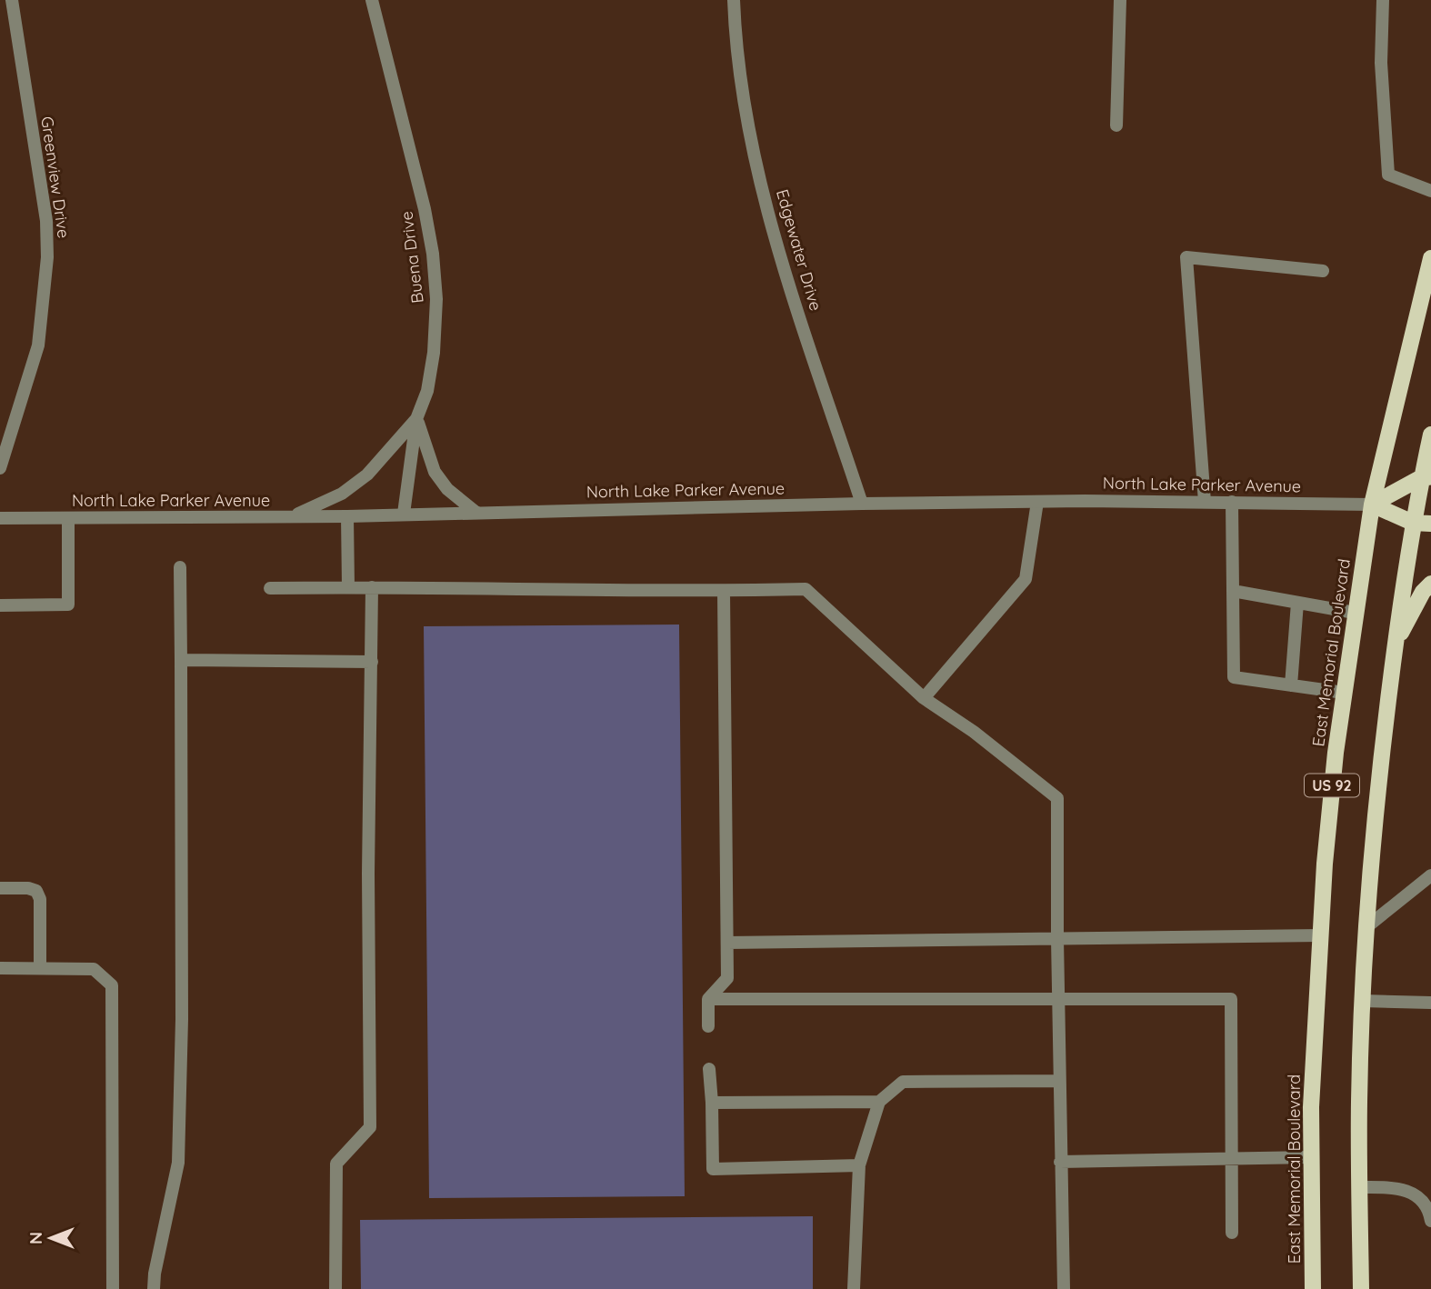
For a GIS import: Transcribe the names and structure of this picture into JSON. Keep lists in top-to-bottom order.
{
  "streets": {
    "main road": ["East Memorial Boulevard", "US 92"],
    "street": [
      "Greenview Drive",
      "Edgewater Drive",
      "Buena Drive",
      "North Lake Parker Avenue"
    ]
  },
  "crossings": [
    ["Edgewater Drive", "North Lake Parker Avenue"],
    ["Buena Drive", "North Lake Parker Avenue"],
    ["North Lake Parker Avenue", "East Memorial Boulevard"]
  ],
  "north": "left"
}
